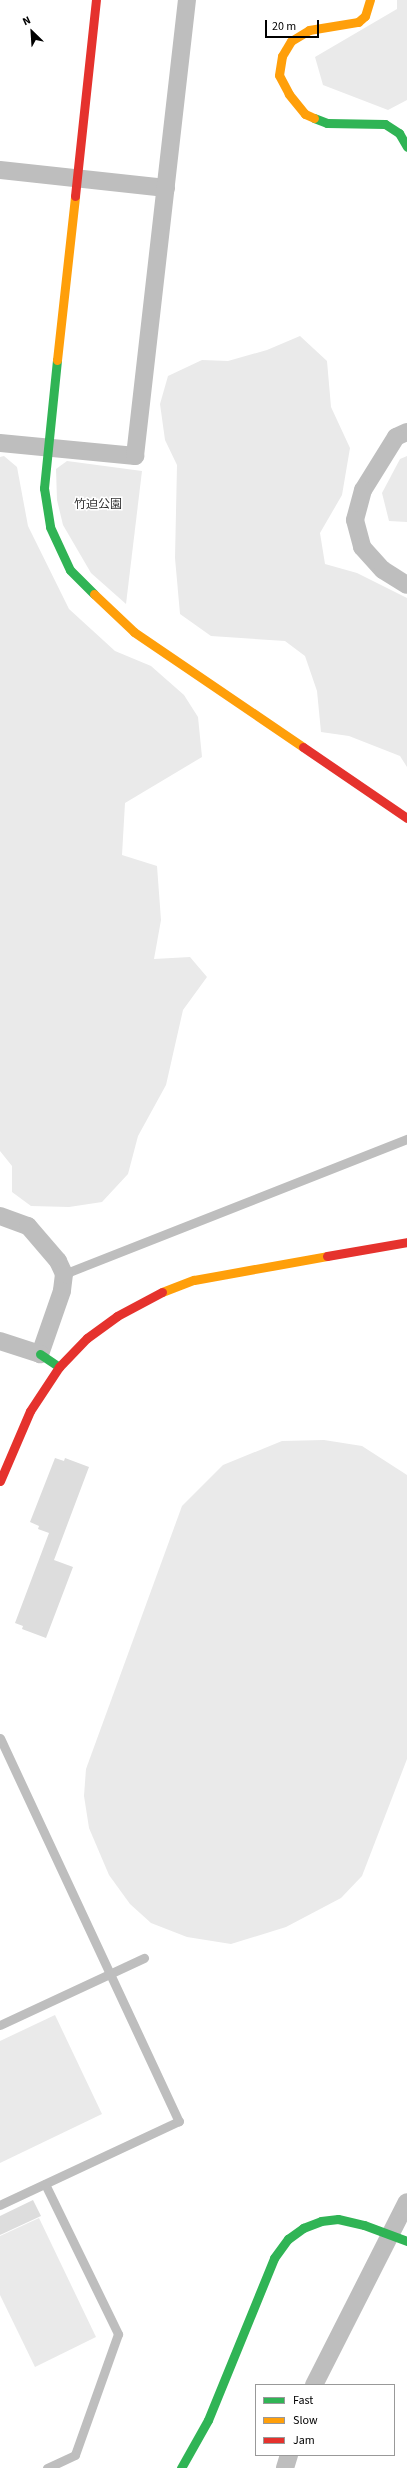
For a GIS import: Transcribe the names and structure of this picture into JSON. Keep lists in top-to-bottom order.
{
  "parks": ["竹迫公園"],
  "legend": ["Fast", "Slow", "Jam"],
  "scale_bar": "20 m",
  "north": "top left"
}
